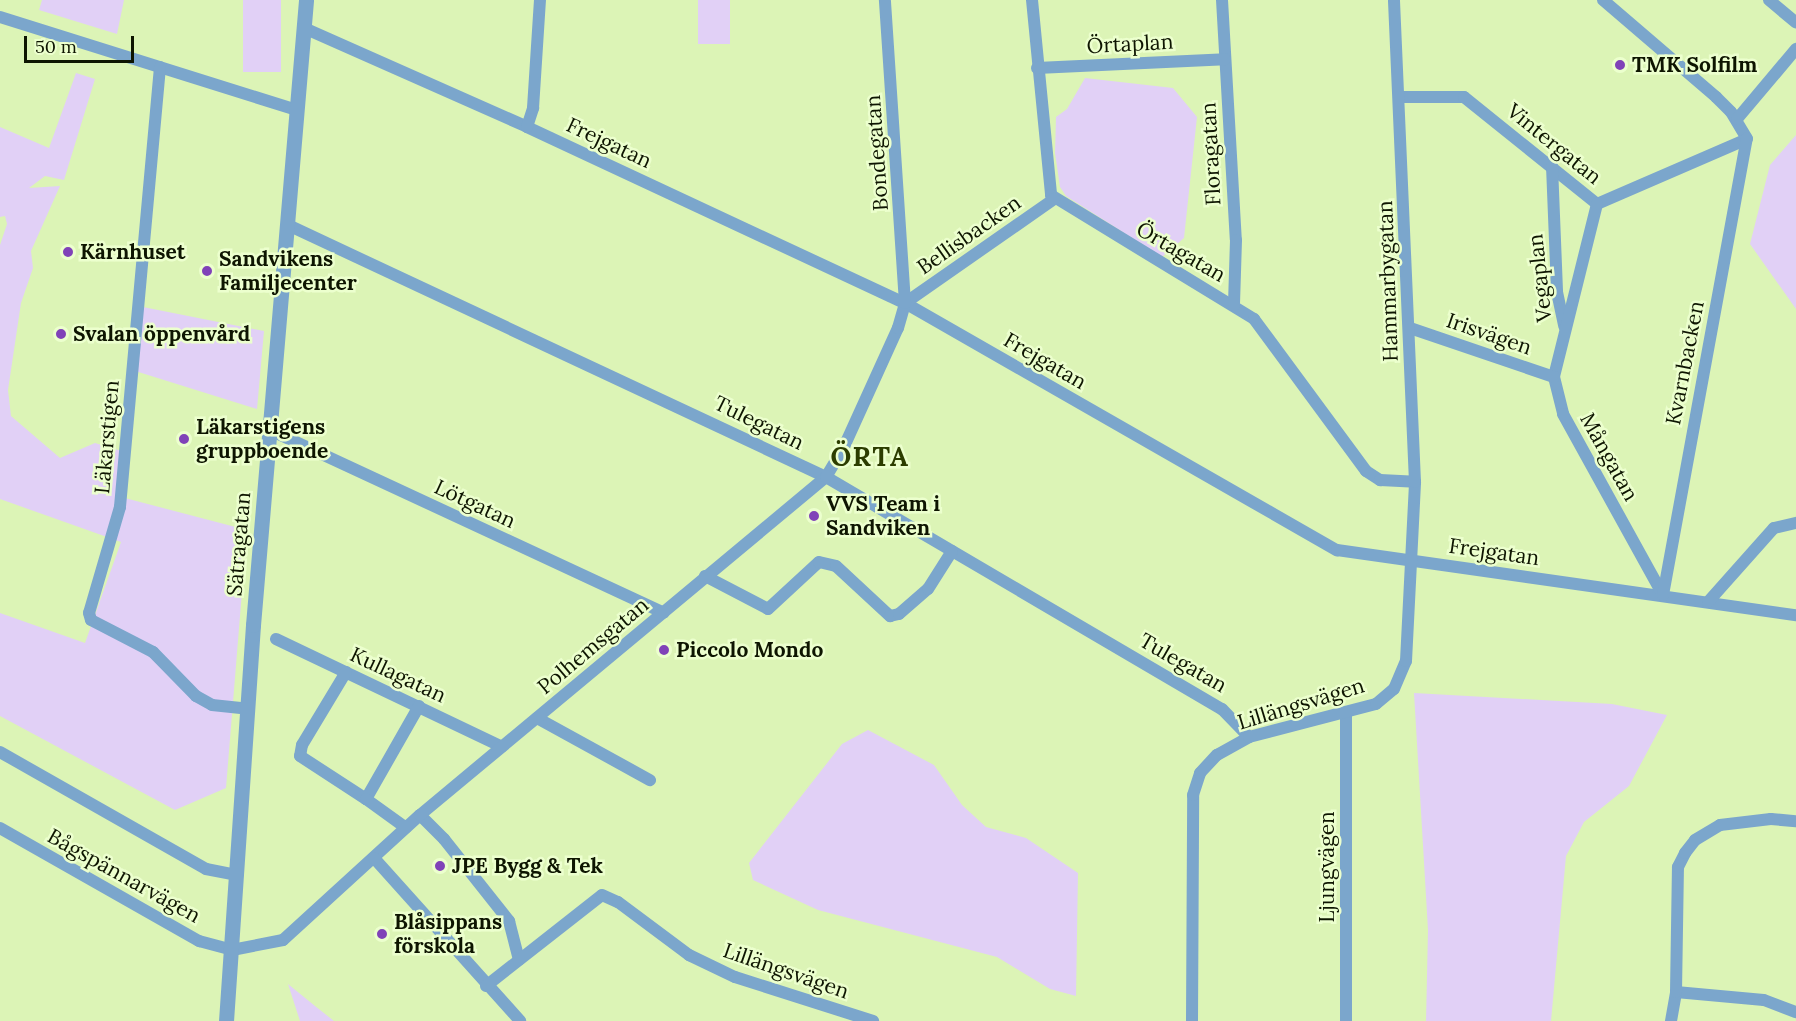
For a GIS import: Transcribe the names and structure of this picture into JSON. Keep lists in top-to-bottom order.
{
  "streets": {
    "street": [
      "Örtaplan",
      "Frejgatan",
      "Vintergatan",
      "Bondegatan",
      "Floragatan",
      "Bellisbacken",
      "Örtagatan",
      "Vegaplan",
      "Hammarbygatan",
      "Irisvägen",
      "Kvarnbacken",
      "Tulegatan",
      "Läkarstigen",
      "Mångatan",
      "Lötgatan",
      "Sätragatan",
      "Polhemsgatan",
      "Kullagatan",
      "Lillängsvägen",
      "Ljungvägen",
      "Bågspännarvägen"
    ]
  },
  "crossings": [
    ["Örtaplan", "Floragatan"],
    ["Frejgatan", "Bondegatan"],
    ["Frejgatan", "Bellisbacken"],
    ["Frejgatan", "Hammarbygatan"],
    ["Frejgatan", "Kvarnbacken"],
    ["Frejgatan", "Mångatan"],
    ["Frejgatan", "Sätragatan"],
    ["Frejgatan", "Polhemsgatan"],
    ["Frejgatan", "Lillängsvägen"],
    ["Vintergatan", "Vegaplan"],
    ["Vintergatan", "Hammarbygatan"],
    ["Vintergatan", "Kvarnbacken"],
    ["Bondegatan", "Bellisbacken"],
    ["Bondegatan", "Polhemsgatan"],
    ["Floragatan", "Örtagatan"],
    ["Bellisbacken", "Örtagatan"],
    ["Bellisbacken", "Polhemsgatan"],
    ["Örtagatan", "Hammarbygatan"],
    ["Vegaplan", "Mångatan"],
    ["Hammarbygatan", "Irisvägen"],
    ["Hammarbygatan", "Lillängsvägen"],
    ["Irisvägen", "Mångatan"],
    ["Kvarnbacken", "Mångatan"],
    ["Tulegatan", "Sätragatan"],
    ["Tulegatan", "Polhemsgatan"],
    ["Tulegatan", "Lillängsvägen"],
    ["Läkarstigen", "Sätragatan"],
    ["Lötgatan", "Sätragatan"],
    ["Lötgatan", "Polhemsgatan"],
    ["Sätragatan", "Polhemsgatan"],
    ["Sätragatan", "Bågspännarvägen"],
    ["Polhemsgatan", "Kullagatan"],
    ["Polhemsgatan", "Bågspännarvägen"],
    ["Lillängsvägen", "Ljungvägen"]
  ],
  "districts": ["ÖRTA"],
  "places": [
    "TMK Solfilm",
    "Kärnhuset",
    "Sandvikens Familjecenter",
    "Svalan öppenvård",
    "Läkarstigens gruppboende",
    "VVS Team i Sandviken",
    "Piccolo Mondo",
    "JPE Bygg & Tek",
    "Blåsippans förskola"
  ],
  "scale_bar": "50 m"
}
